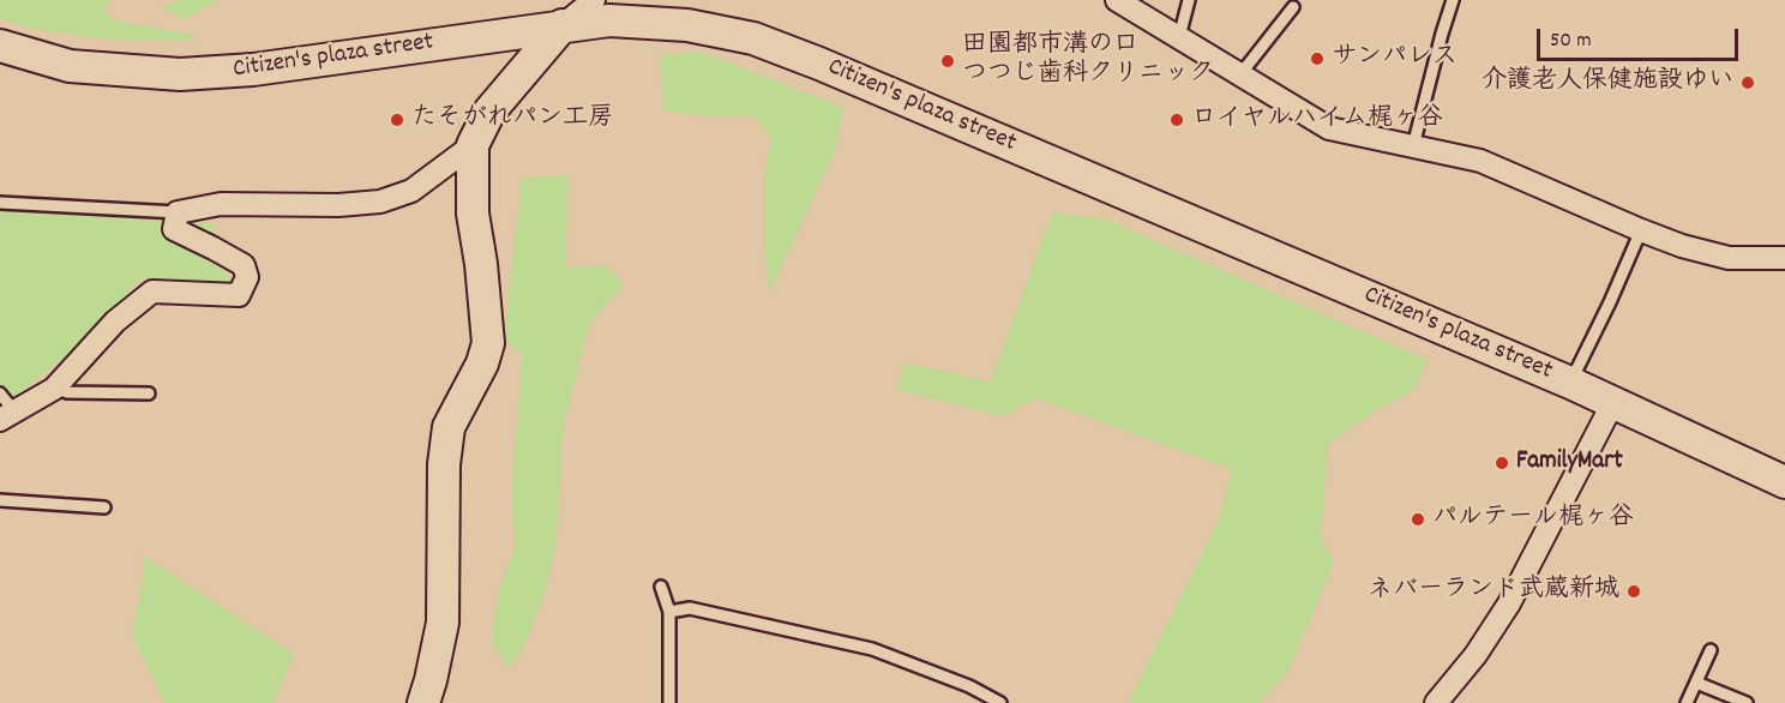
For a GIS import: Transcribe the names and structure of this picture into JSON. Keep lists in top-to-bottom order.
{
  "streets": {
    "street": ["Citizen's plaza street"]
  },
  "places": [
    "サンパレス",
    "田園都市溝の口 つつじ歯科クリニック",
    "介護老人保健施設ゆい",
    "たそがれパン工房",
    "ロイヤルハイム梶ヶ谷",
    "FamilyMart",
    "パルテール梶ヶ谷",
    "ネバーランド武蔵新城"
  ],
  "scale_bar": "50 m"
}
